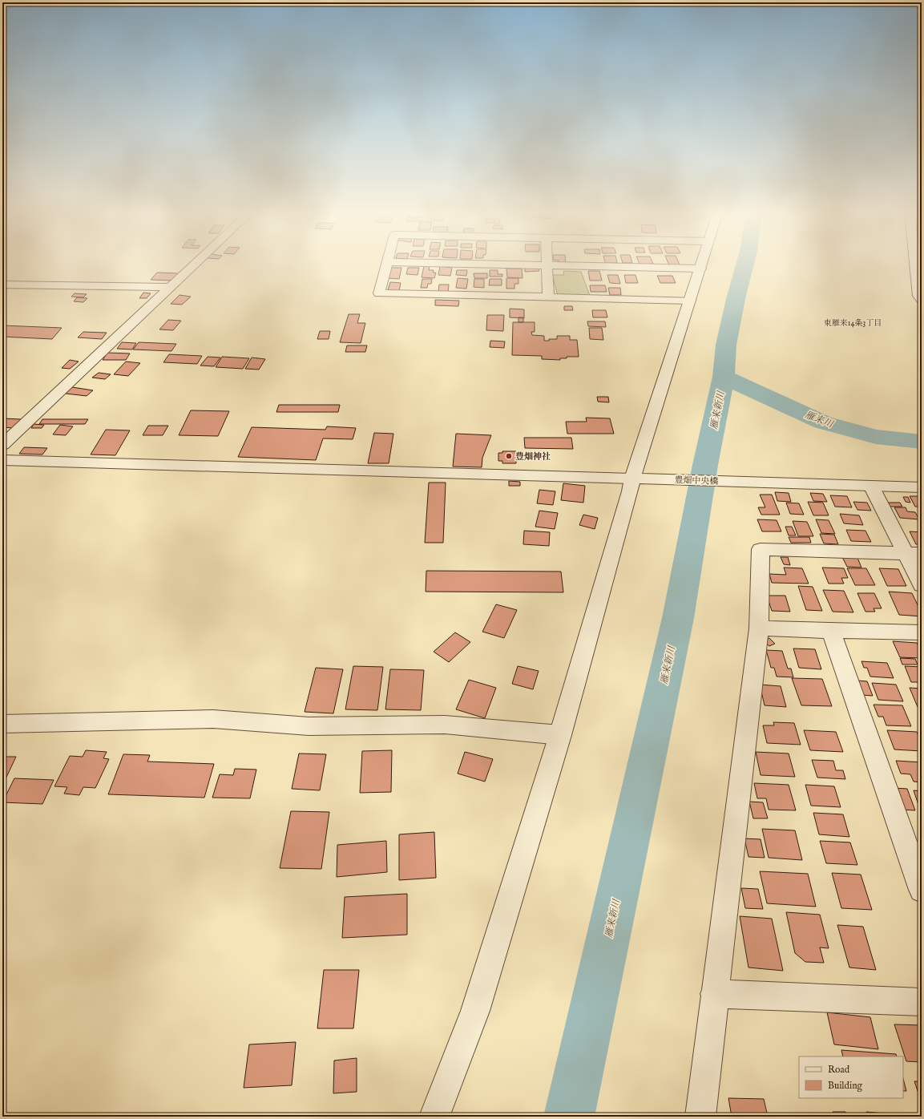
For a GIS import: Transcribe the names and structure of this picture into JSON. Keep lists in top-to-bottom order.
{
  "streets": {
    "street": ["豊畑中央橋"]
  },
  "districts": ["東雁来14条3丁目"],
  "water": ["雁来新川", "雁来川"],
  "places": ["豊畑神社"],
  "legend": ["Road", "Building"]
}
